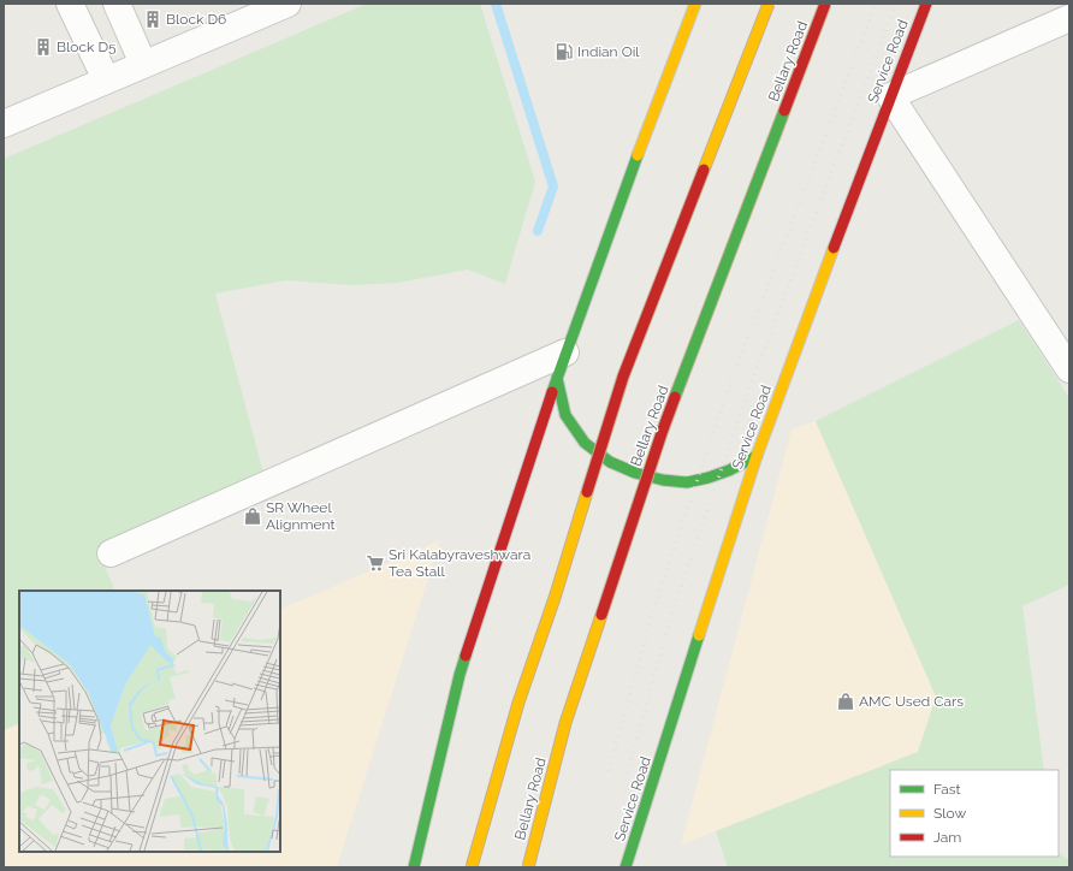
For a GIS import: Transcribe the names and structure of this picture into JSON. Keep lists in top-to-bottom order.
{
  "streets": {
    "main road": ["Bellary Road", "Service Road"]
  },
  "places": {
    "building": ["Block D6", "Block D5"],
    "fuel station": ["Indian Oil"],
    "shop": ["SR Wheel Alignment", "AMC Used Cars"],
    "supermarket": ["Sri Kalabyraveshwara Tea Stall"]
  },
  "legend": ["Fast", "Slow", "Jam"]
}
